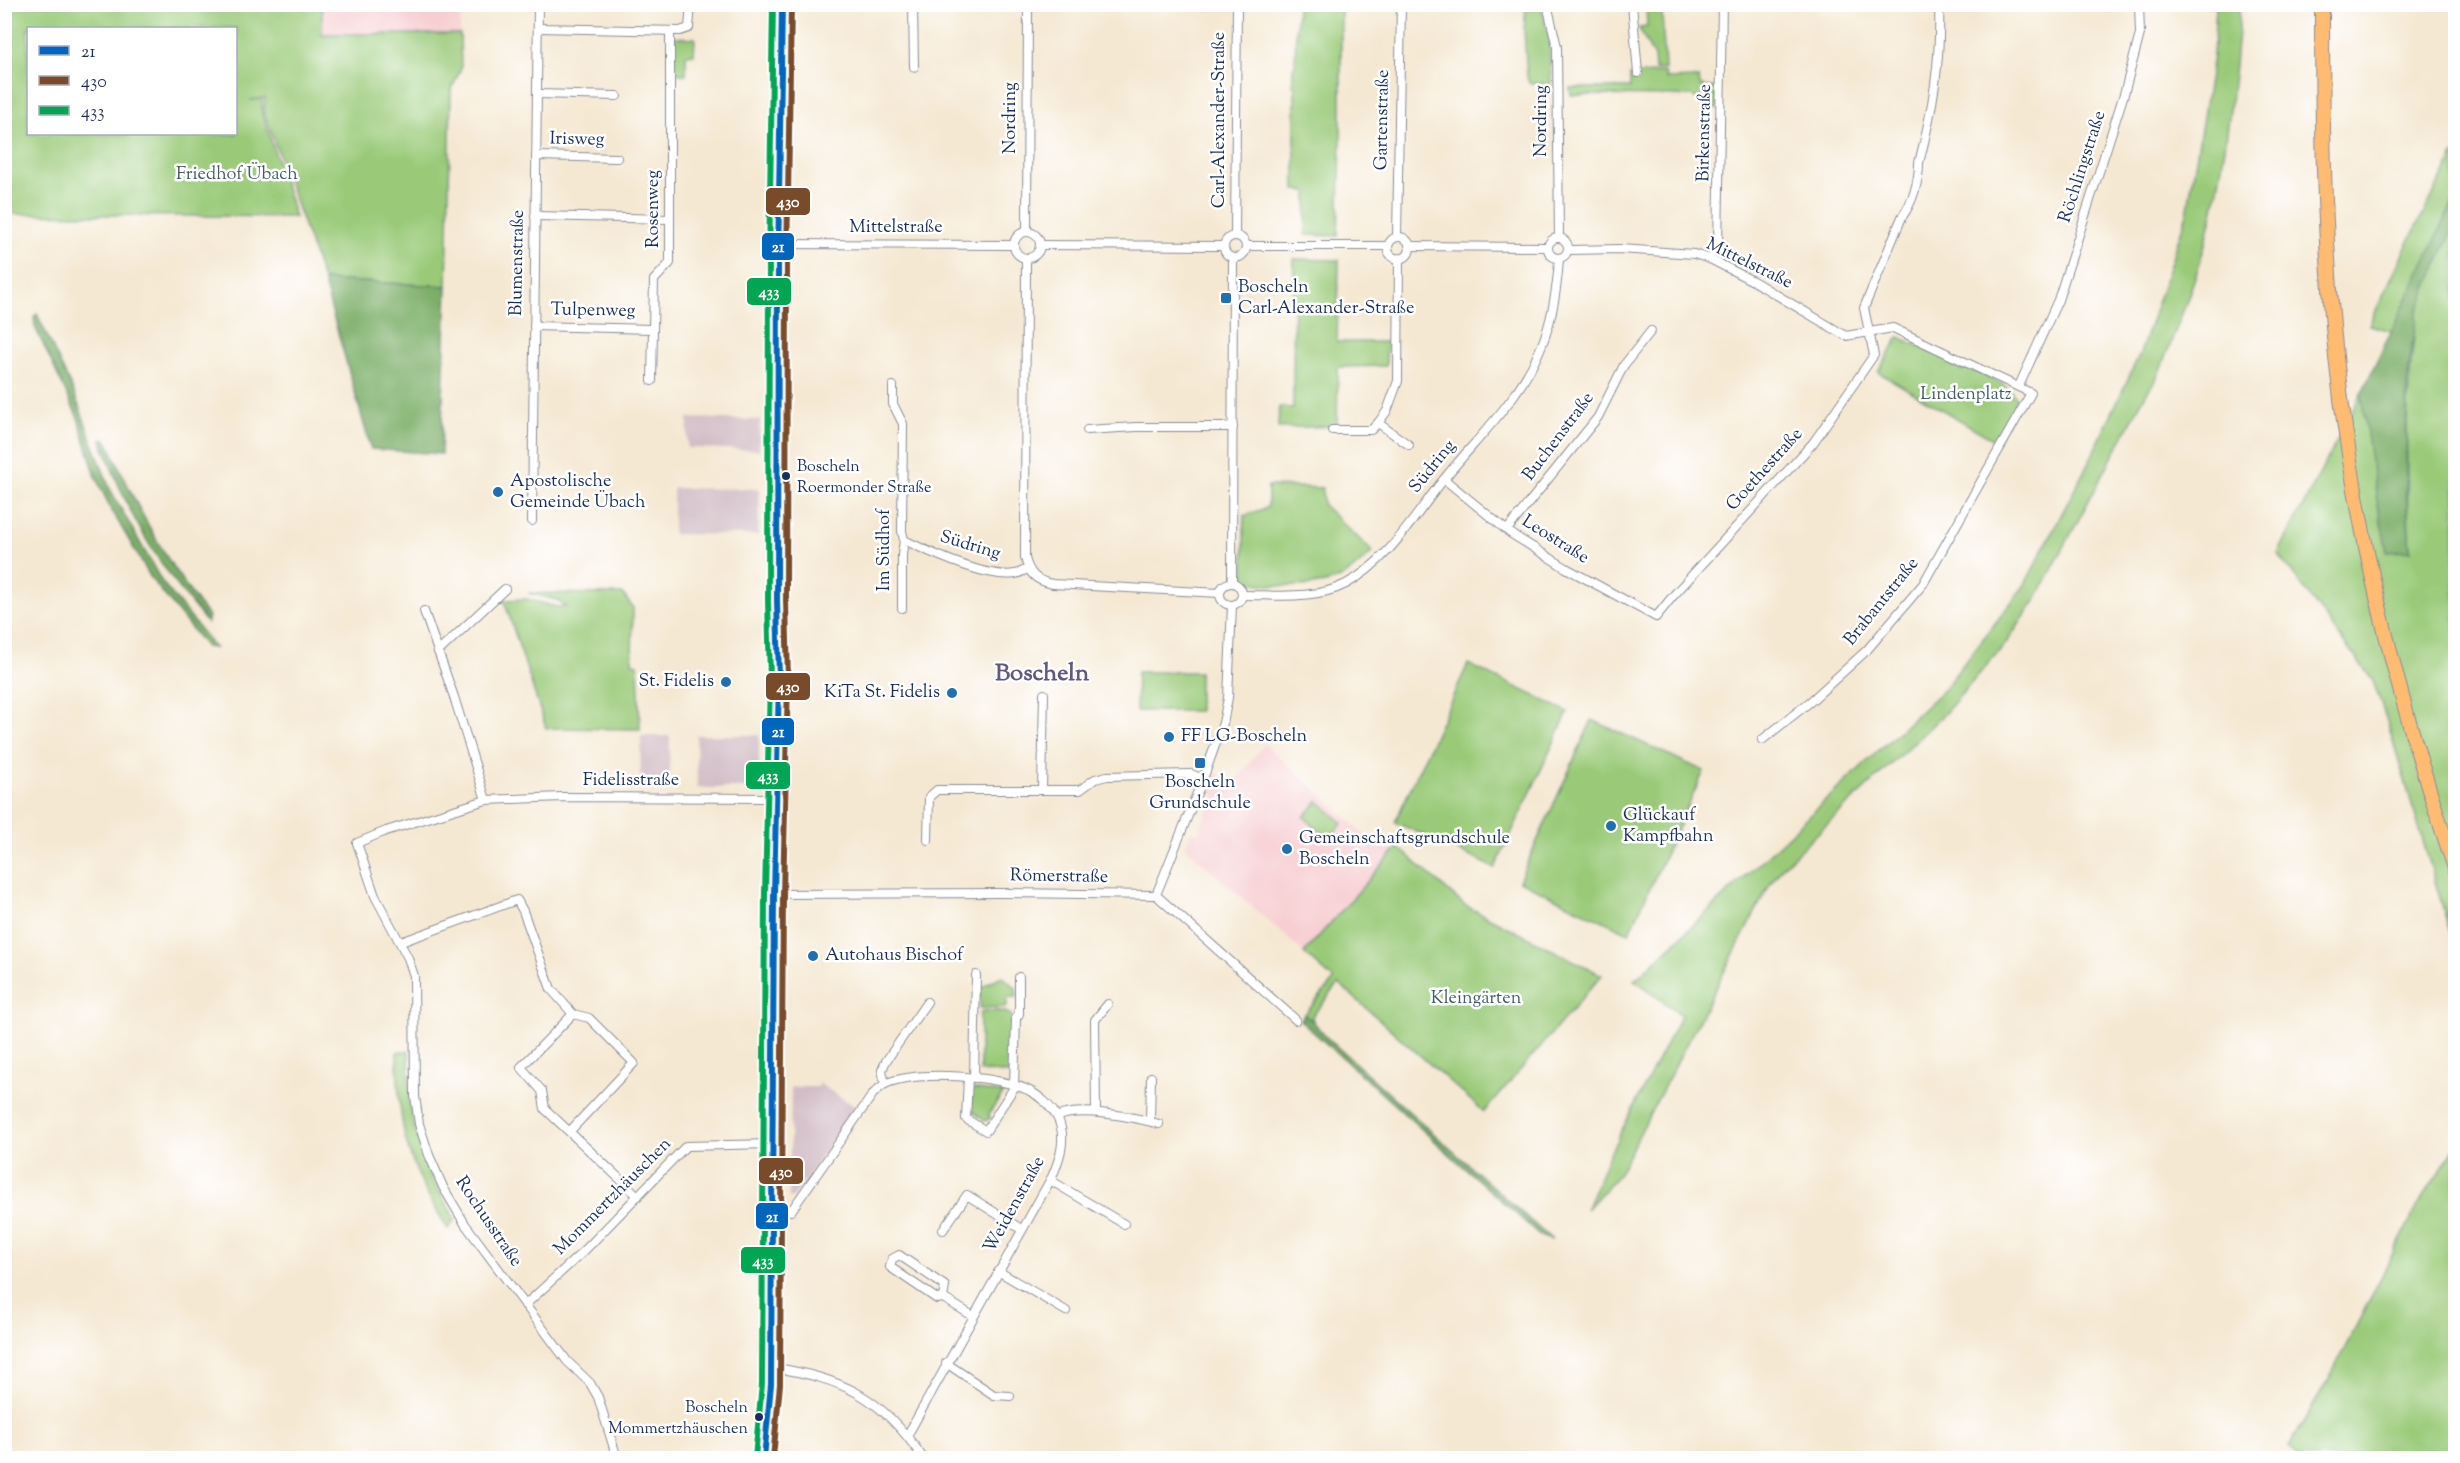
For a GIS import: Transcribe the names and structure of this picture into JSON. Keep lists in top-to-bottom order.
{
  "streets": {
    "street": [
      "Nordring",
      "Carl-Alexander-Straße",
      "Gartenstraße",
      "Birkenstraße",
      "Irisweg",
      "Röchlingstraße",
      "Rosenweg",
      "Mittelstraße",
      "Blumenstraße",
      "Tulpenweg",
      "Buchenstraße",
      "Südring",
      "Goethestraße",
      "Leostraße",
      "Im Südhof",
      "Brabantstraße",
      "Fidelisstraße",
      "Römerstraße",
      "Mommertzhäuschen",
      "Weidenstraße",
      "Rochusstraße"
    ]
  },
  "crossings": [
    ["Nordring", "Mittelstraße"],
    ["Nordring", "Südring"],
    ["Birkenstraße", "Mittelstraße"],
    ["Irisweg", "Blumenstraße"],
    ["Röchlingstraße", "Brabantstraße"],
    ["Rosenweg", "Tulpenweg"],
    ["Mittelstraße", "Südring"],
    ["Mittelstraße", "Goethestraße"],
    ["Blumenstraße", "Tulpenweg"],
    ["Buchenstraße", "Leostraße"],
    ["Südring", "Leostraße"],
    ["Südring", "Im Südhof"],
    ["Goethestraße", "Leostraße"],
    ["Fidelisstraße", "Rochusstraße"],
    ["Mommertzhäuschen", "Rochusstraße"]
  ],
  "districts": ["Boscheln"],
  "parks": ["Friedhof Übach", "Lindenplatz", "Kleingärten"],
  "places": {
    "transit": ["Boscheln Carl-Alexander-Straße", "Boscheln Grundschule"],
    "other": [
      "Boscheln Roermonder Straße",
      "Apostolische Gemeinde Übach",
      "St. Fidelis",
      "KiTa St. Fidelis",
      "FF LG-Boscheln",
      "Glückauf Kampfbahn",
      "Gemeinschaftsgrundschule Boscheln",
      "Autohaus Bischof",
      "Boscheln Mommertzhäuschen"
    ]
  },
  "lines": ["transit line 21", "transit line 430", "transit line 433"],
  "legend": ["21", "430", "433"]
}
